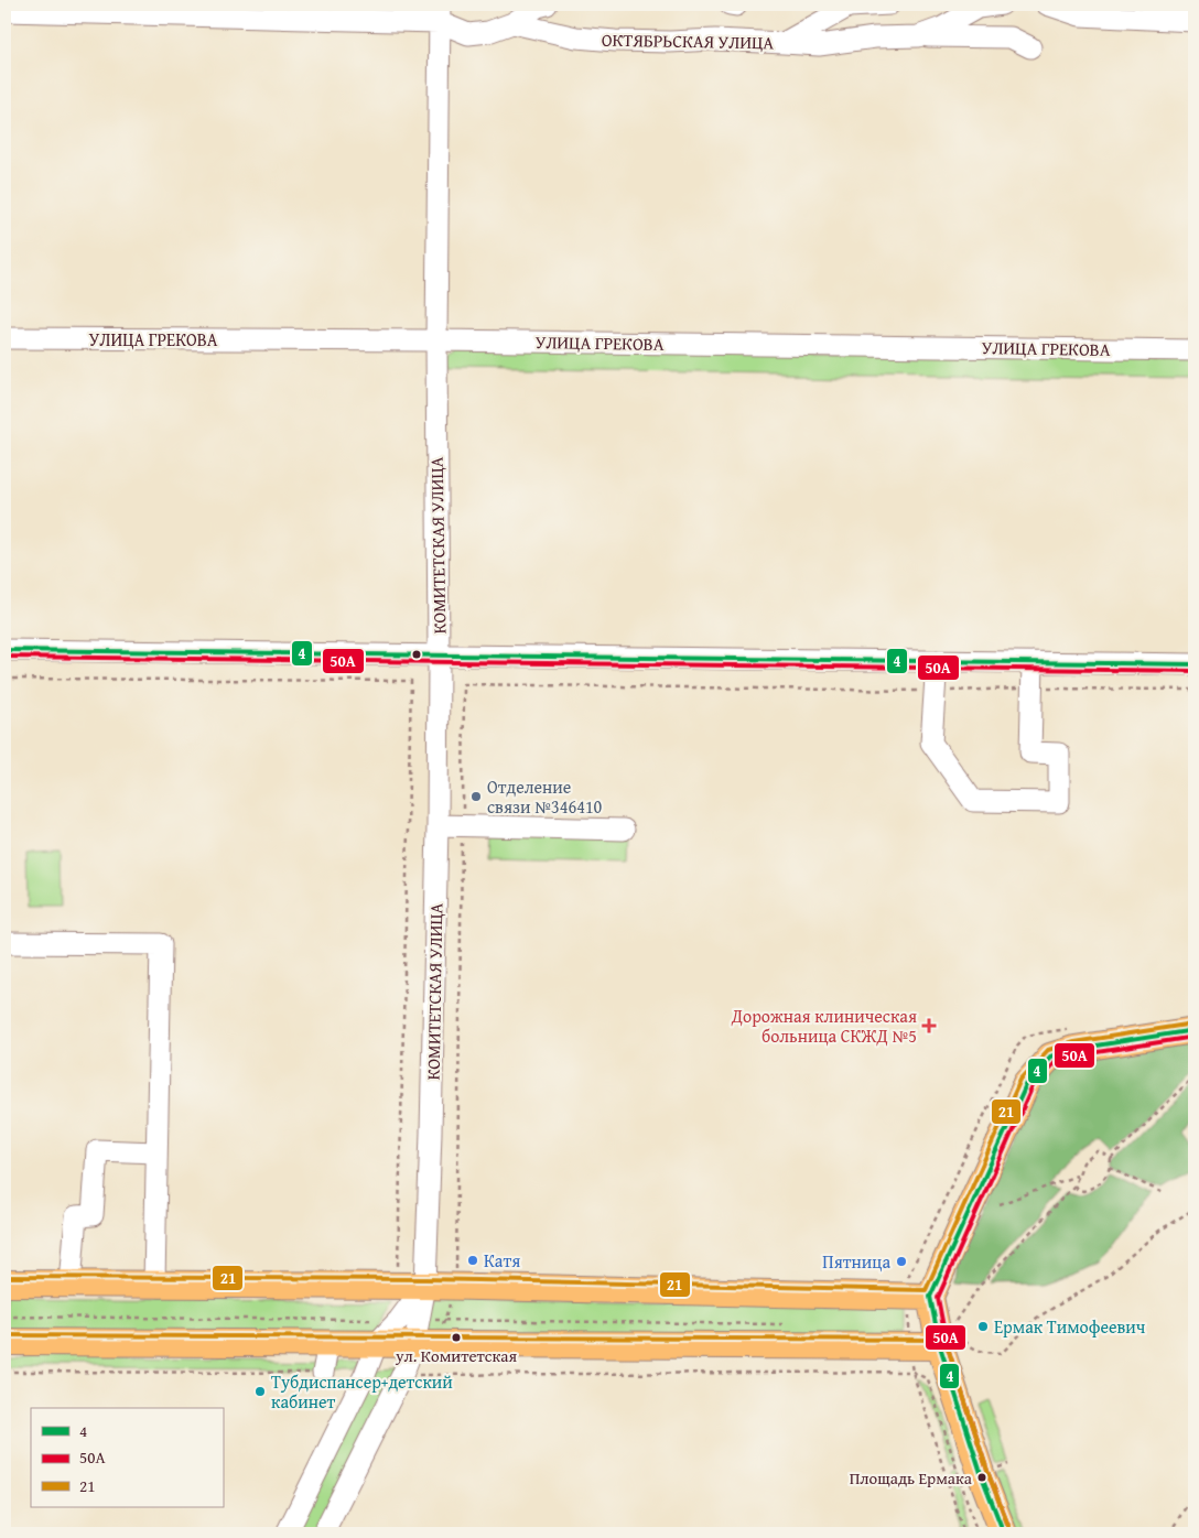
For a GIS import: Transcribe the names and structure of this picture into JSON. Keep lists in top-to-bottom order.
{
  "streets": {
    "street": ["ОКТЯБРЬСКАЯ УЛИЦА", "УЛИЦА ГРЕКОВА", "КОМИТЕТСКАЯ УЛИЦА"]
  },
  "crossings": [
    ["УЛИЦА ГРЕКОВА", "КОМИТЕТСКАЯ УЛИЦА"]
  ],
  "places": {
    "other": [
      "Отделение связи №346410",
      "Катя",
      "Пятница",
      "Ермак Тимофеевич",
      "ул. Комитетская",
      "Тубдиспансер+детский кабинет",
      "Площадь Ермака"
    ],
    "health": ["Дорожная клиническая больница СКЖД №5"]
  },
  "lines": ["transit line 4", "transit line 50А", "transit line 21"],
  "legend": ["4", "50А", "21"]
}
